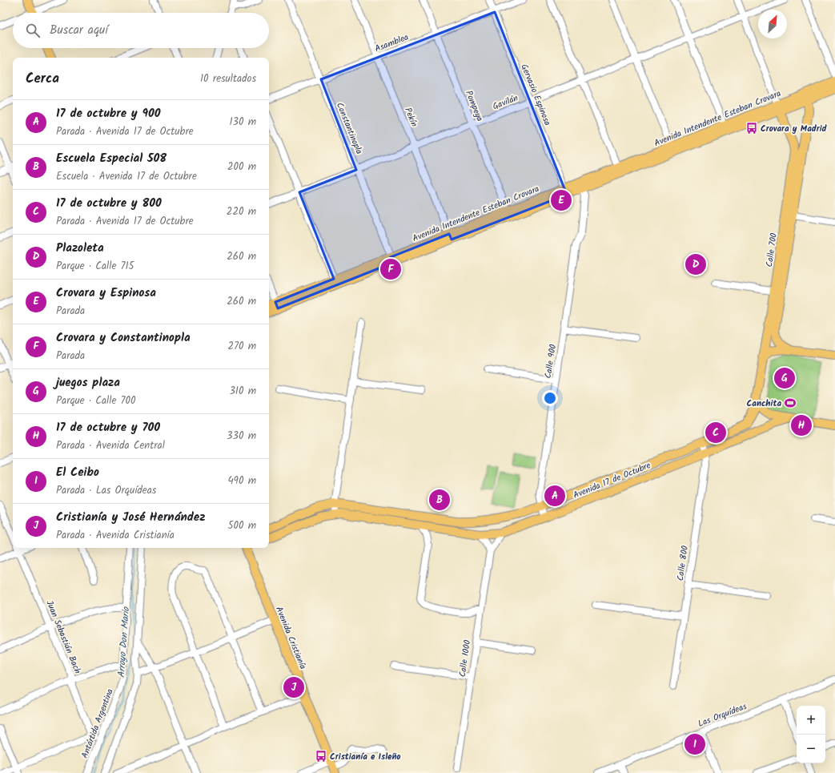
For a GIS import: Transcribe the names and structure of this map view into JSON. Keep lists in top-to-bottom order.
{
  "streets": {
    "main road": [
      "Avenida Intendente Esteban Crovara",
      "Calle 700",
      "Avenida 17 de Octubre",
      "Avenida Cristianía"
    ],
    "street": [
      "Asamblea",
      "Gervasio Espinosa",
      "Gavilán",
      "Pompeya",
      "Pekín",
      "Constantinopla",
      "Calle 900",
      "Calle 800",
      "Juan Sebastián Bach",
      "Calle 1000",
      "Las Orquídeas",
      "Antártida Argentina"
    ]
  },
  "crossings": [
    ["Asamblea", "Gervasio Espinosa"],
    ["Asamblea", "Pompeya"],
    ["Asamblea", "Pekín"],
    ["Asamblea", "Constantinopla"],
    ["Gervasio Espinosa", "Gavilán"],
    ["Gervasio Espinosa", "Avenida Intendente Esteban Crovara"],
    ["Gavilán", "Pompeya"],
    ["Gavilán", "Pekín"],
    ["Gavilán", "Constantinopla"],
    ["Pompeya", "Avenida Intendente Esteban Crovara"],
    ["Pekín", "Avenida Intendente Esteban Crovara"],
    ["Avenida Intendente Esteban Crovara", "Constantinopla"],
    ["Avenida Intendente Esteban Crovara", "Calle 700"],
    ["Avenida Intendente Esteban Crovara", "Calle 900"],
    ["Calle 700", "Avenida 17 de Octubre"],
    ["Calle 900", "Avenida 17 de Octubre"],
    ["Avenida 17 de Octubre", "Calle 800"],
    ["Avenida 17 de Octubre", "Calle 1000"]
  ],
  "water": ["Arroyo Don Mario"],
  "places": {
    "bus stop": ["Crovara y Madrid", "Cristianía e Isleño"],
    "sports": ["Canchita"]
  },
  "north": "top right",
  "page": {
    "search": "Buscar aquí",
    "heading": ["Cerca", "10 resultados"],
    "list": [
      {
        "mark": "A",
        "name": "17 de octubre y 900",
        "note": "Parada · Avenida 17 de Octubre",
        "value": "130 m"
      },
      {
        "mark": "B",
        "name": "Escuela Especial 508",
        "note": "Escuela · Avenida 17 de Octubre",
        "value": "200 m"
      },
      {
        "mark": "C",
        "name": "17 de octubre y 800",
        "note": "Parada · Avenida 17 de Octubre",
        "value": "220 m"
      },
      {
        "mark": "D",
        "name": "Plazoleta",
        "note": "Parque · Calle 715",
        "value": "260 m"
      },
      {
        "mark": "E",
        "name": "Crovara y Espinosa",
        "note": "Parada",
        "value": "260 m"
      },
      {
        "mark": "F",
        "name": "Crovara y Constantinopla",
        "note": "Parada",
        "value": "270 m"
      },
      {
        "mark": "G",
        "name": "juegos plaza",
        "note": "Parque · Calle 700",
        "value": "310 m"
      },
      {
        "mark": "H",
        "name": "17 de octubre y 700",
        "note": "Parada · Avenida Central",
        "value": "330 m"
      },
      {
        "mark": "I",
        "name": "El Ceibo",
        "note": "Parada · Las Orquídeas",
        "value": "490 m"
      },
      {
        "mark": "J",
        "name": "Cristianía y José Hernández",
        "note": "Parada · Avenida Cristianía",
        "value": "500 m"
      }
    ],
    "pins": [
      "E",
      "D",
      "F",
      "G",
      "H",
      "C",
      "A",
      "B",
      "J",
      "I"
    ],
    "map_buttons": ["+", "−"]
  }
}
